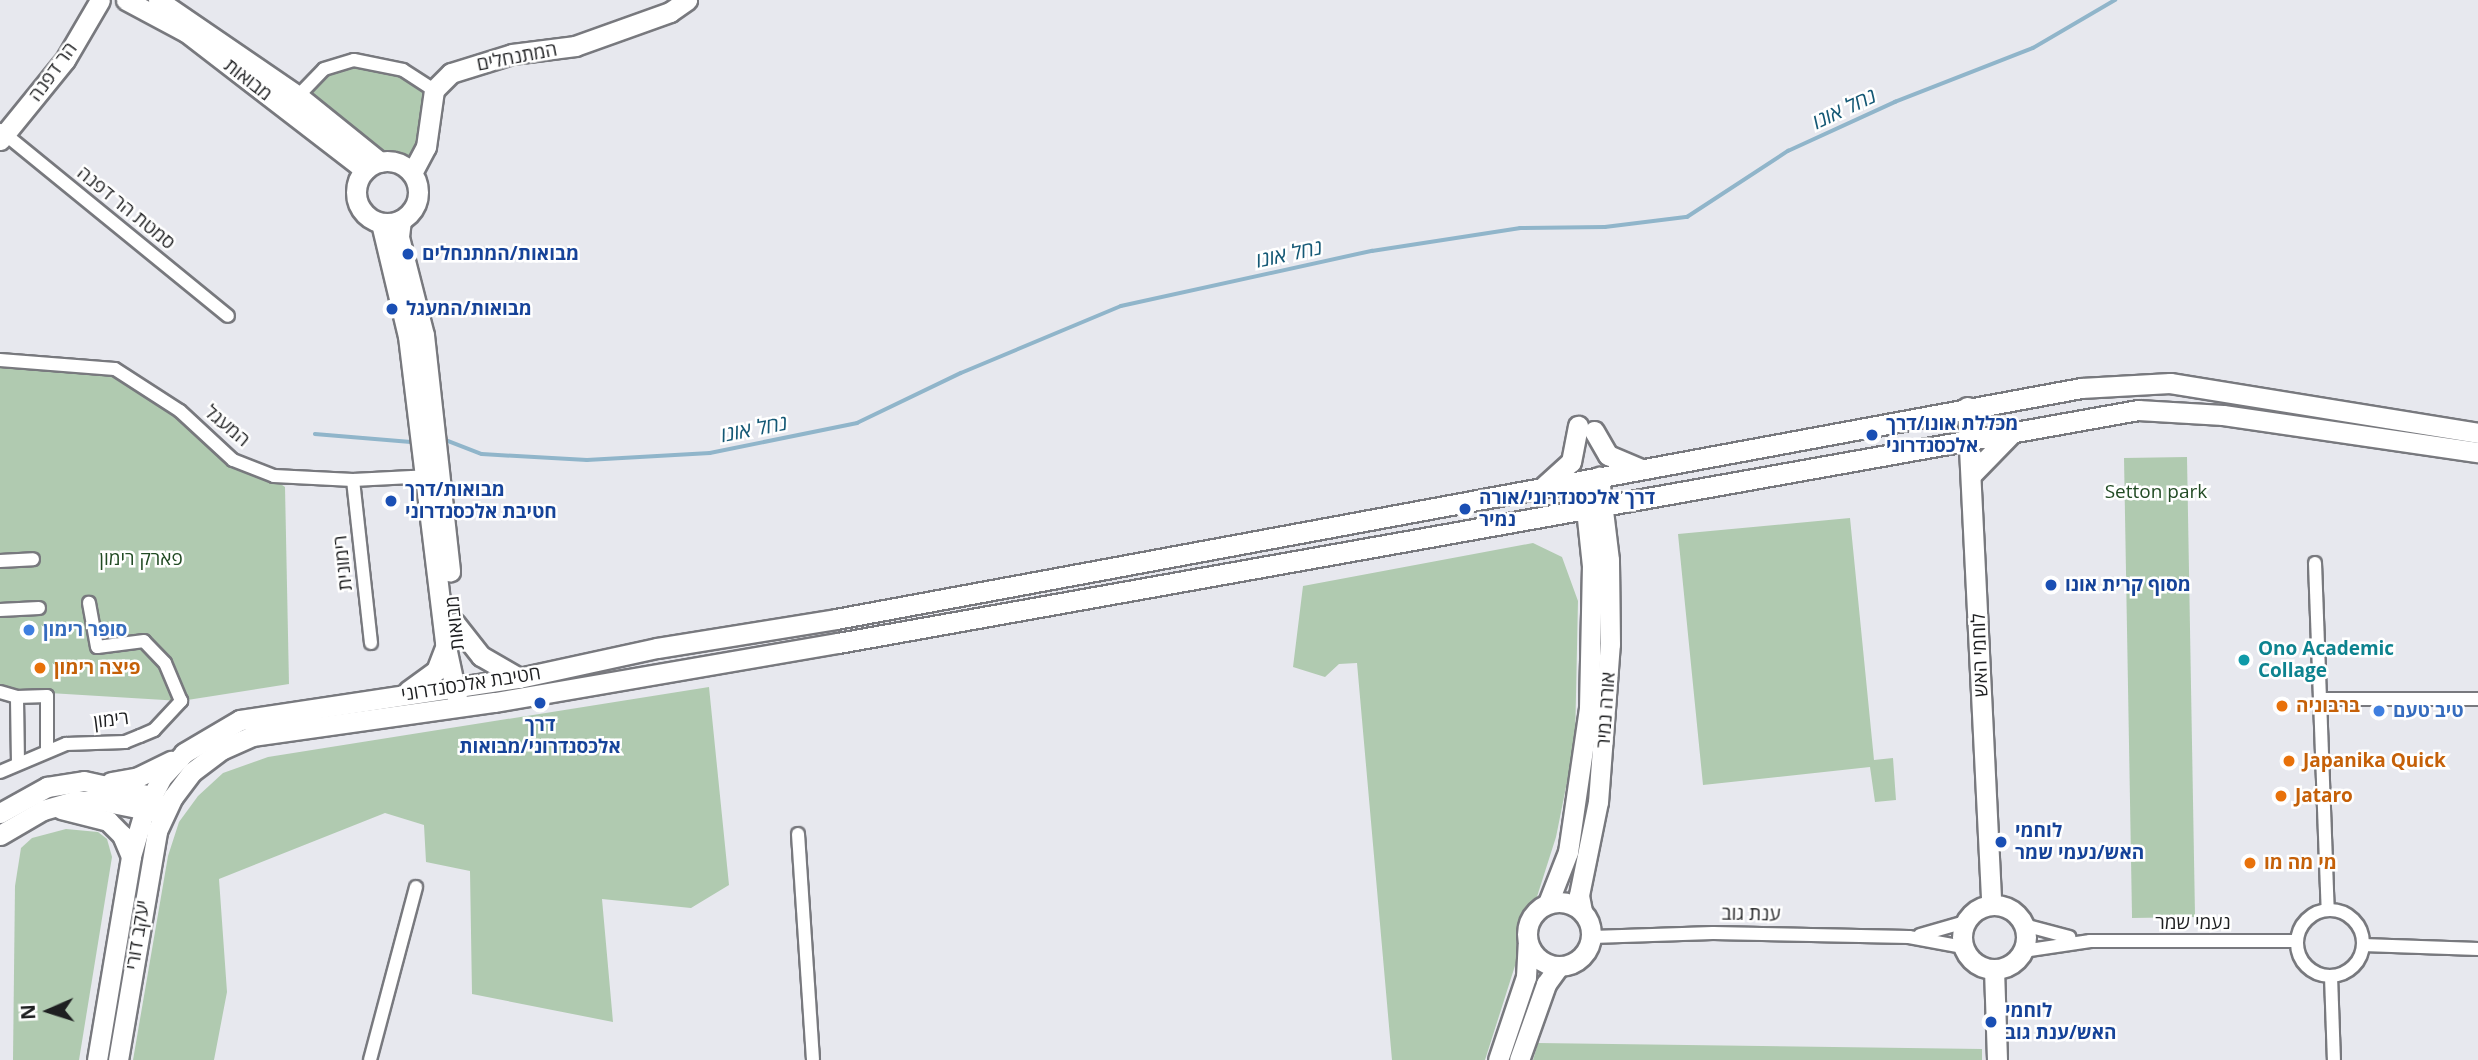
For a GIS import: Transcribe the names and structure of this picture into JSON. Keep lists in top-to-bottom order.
{
  "streets": {
    "main road": [
      "המתנחלים",
      "הר דפנה",
      "מבואות",
      "לוחמי האש",
      "חטיבת אלכסנדרוני",
      "אורה נמיר",
      "יעקב דורי"
    ],
    "street": [
      "סמטת הר דפנה",
      "המעגל",
      "רימונית",
      "רימון",
      "ענת גוב",
      "נעמי שמר"
    ]
  },
  "crossings": [
    ["הר דפנה", "סמטת הר דפנה"],
    ["מבואות", "המעגל"],
    ["מבואות", "חטיבת אלכסנדרוני"],
    ["המעגל", "רימונית"],
    ["לוחמי האש", "חטיבת אלכסנדרוני"],
    ["לוחמי האש", "ענת גוב"],
    ["לוחמי האש", "נעמי שמר"],
    ["חטיבת אלכסנדרוני", "אורה נמיר"],
    ["חטיבת אלכסנדרוני", "יעקב דורי"],
    ["אורה נמיר", "ענת גוב"],
    ["ענת גוב", "נעמי שמר"]
  ],
  "water": ["נחל אונו"],
  "parks": ["Setton park", "פארק רימון"],
  "places": [
    "מבואות/המתנחלים",
    "מבואות/המעגל",
    "מכללת אונו/דרך אלכסנדרוני",
    "מבואות/דרך חטיבת אלכסנדרוני",
    "דרך אלכסנדרוני/אורה נמיר",
    "מסוף קרית אונו",
    "סופר רימון",
    "Ono Academic Collage",
    "פיצה רימון",
    "דרך אלכסנדרוני/מבואות",
    "ברבוניה",
    "טיב טעם",
    "Japanika Quick",
    "Jataro",
    "לוחמי האש/נעמי שמר",
    "מי מה מו",
    "לוחמי האש/ענת גוב"
  ],
  "north": "left"
}
